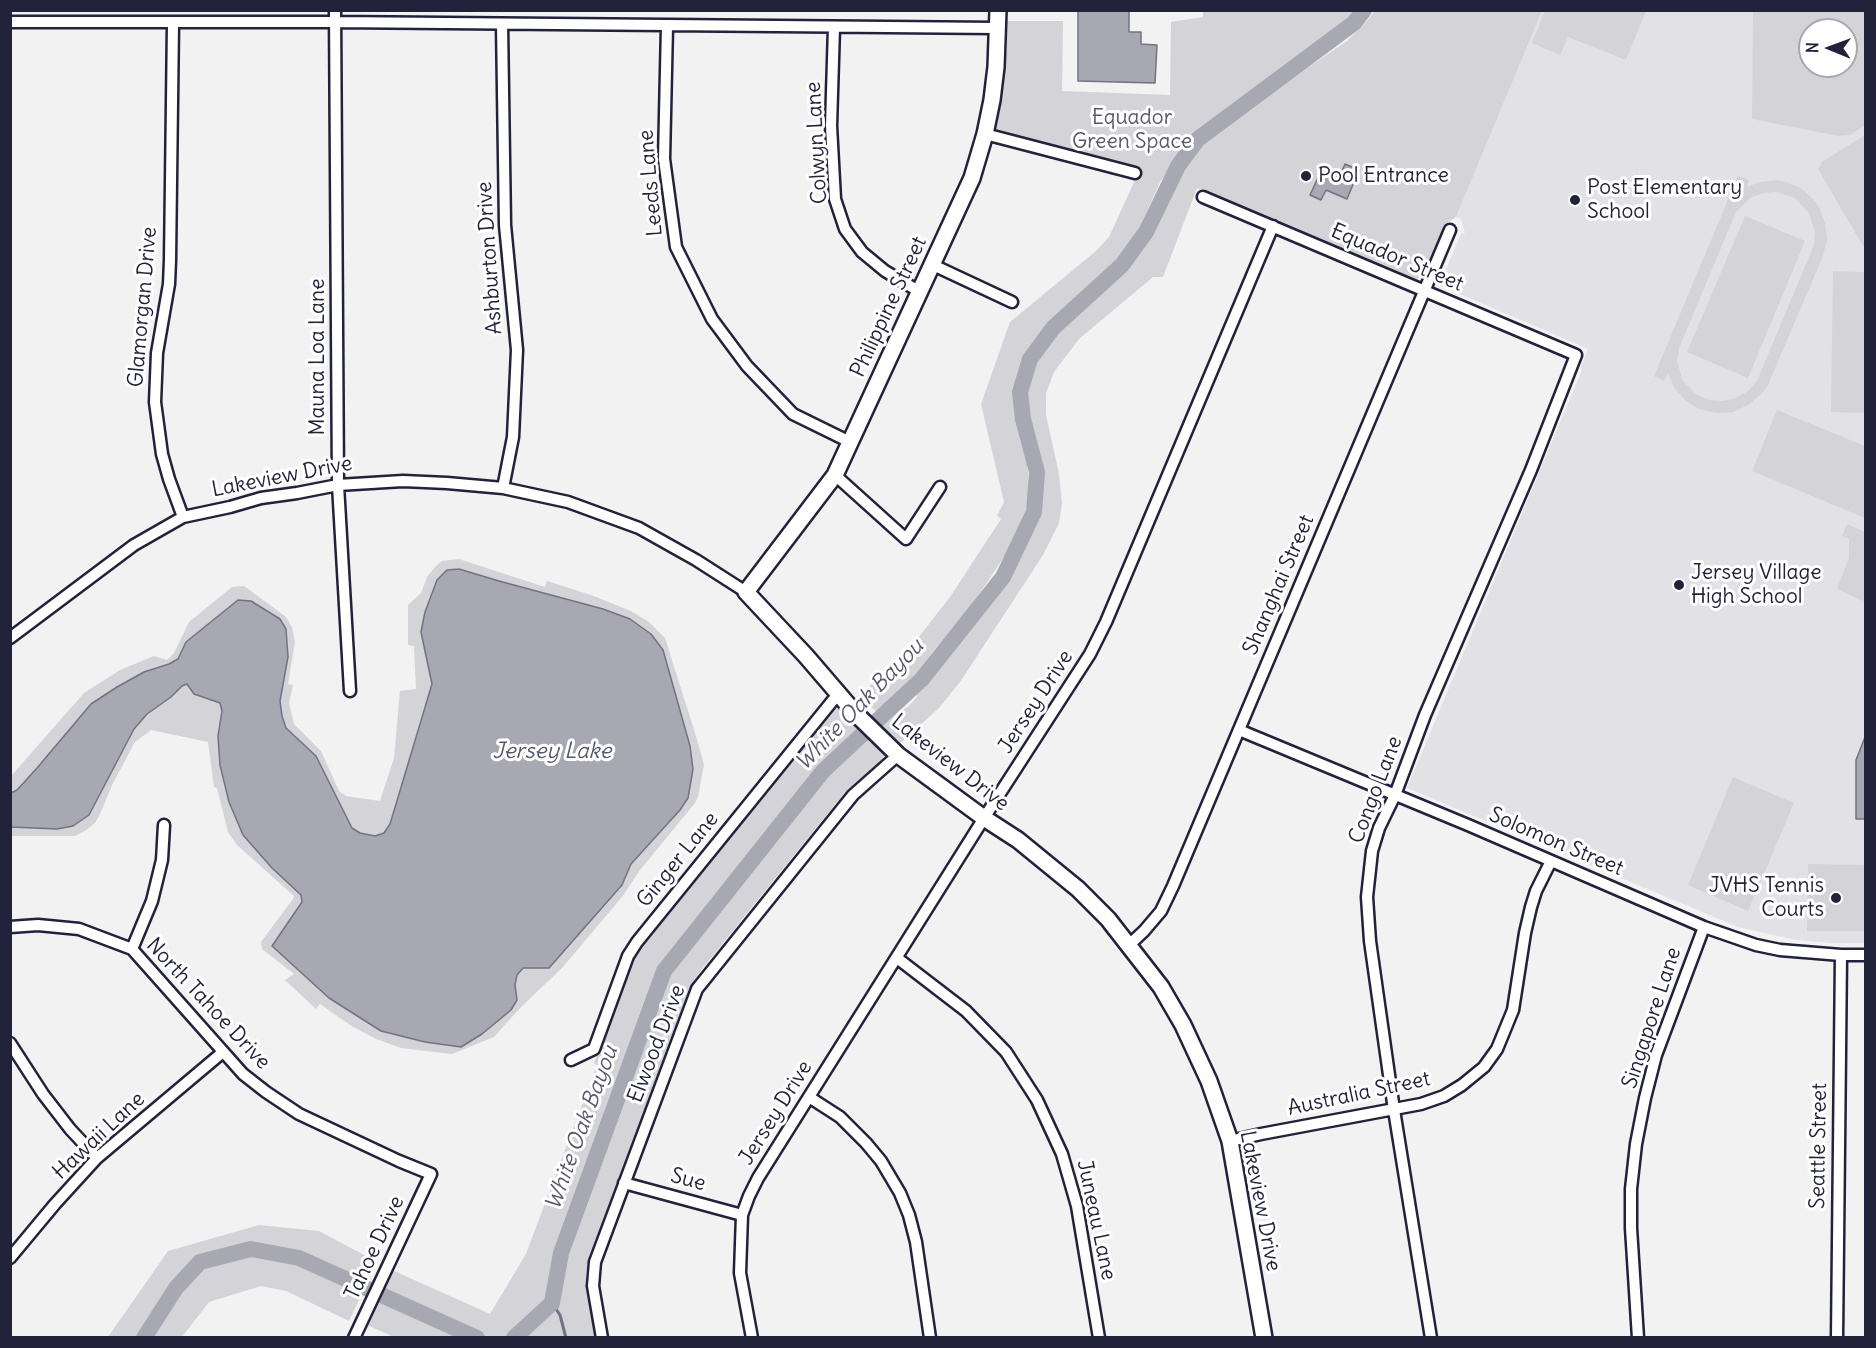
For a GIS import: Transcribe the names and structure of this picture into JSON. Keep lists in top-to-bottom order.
{
  "streets": {
    "street": [
      "Colwyn Lane",
      "Leeds Lane",
      "Ashburton Drive",
      "Equador Street",
      "Glamorgan Drive",
      "Philippine Street",
      "Mauna Loa Lane",
      "Lakeview Drive",
      "Shanghai Street",
      "Jersey Drive",
      "Congo Lane",
      "Solomon Street",
      "Ginger Lane",
      "North Tahoe Drive",
      "Singapore Lane",
      "Elwood Drive",
      "Australia Street",
      "Hawaii Lane",
      "Seattle Street",
      "Sue",
      "Juneau Lane",
      "Tahoe Drive"
    ]
  },
  "crossings": [
    ["Colwyn Lane", "Philippine Street"],
    ["Leeds Lane", "Philippine Street"],
    ["Ashburton Drive", "Lakeview Drive"],
    ["Equador Street", "Shanghai Street"],
    ["Equador Street", "Jersey Drive"],
    ["Equador Street", "Congo Lane"],
    ["Glamorgan Drive", "Lakeview Drive"],
    ["Philippine Street", "Lakeview Drive"],
    ["Mauna Loa Lane", "Lakeview Drive"],
    ["Lakeview Drive", "Shanghai Street"],
    ["Lakeview Drive", "Jersey Drive"],
    ["Lakeview Drive", "Ginger Lane"],
    ["Lakeview Drive", "Elwood Drive"],
    ["Lakeview Drive", "Australia Street"],
    ["Shanghai Street", "Solomon Street"],
    ["Jersey Drive", "Sue"],
    ["Jersey Drive", "Juneau Lane"],
    ["Congo Lane", "Solomon Street"],
    ["Congo Lane", "Australia Street"],
    ["Solomon Street", "Singapore Lane"],
    ["Solomon Street", "Australia Street"],
    ["Solomon Street", "Seattle Street"],
    ["North Tahoe Drive", "Hawaii Lane"],
    ["North Tahoe Drive", "Tahoe Drive"],
    ["Elwood Drive", "Sue"]
  ],
  "water": ["White Oak Bayou", "Jersey Lake"],
  "parks": ["Equador Green Space"],
  "places": [
    "Pool Entrance",
    "Post Elementary School",
    "Jersey Village High School",
    "JVHS Tennis Courts"
  ],
  "north": "left"
}
